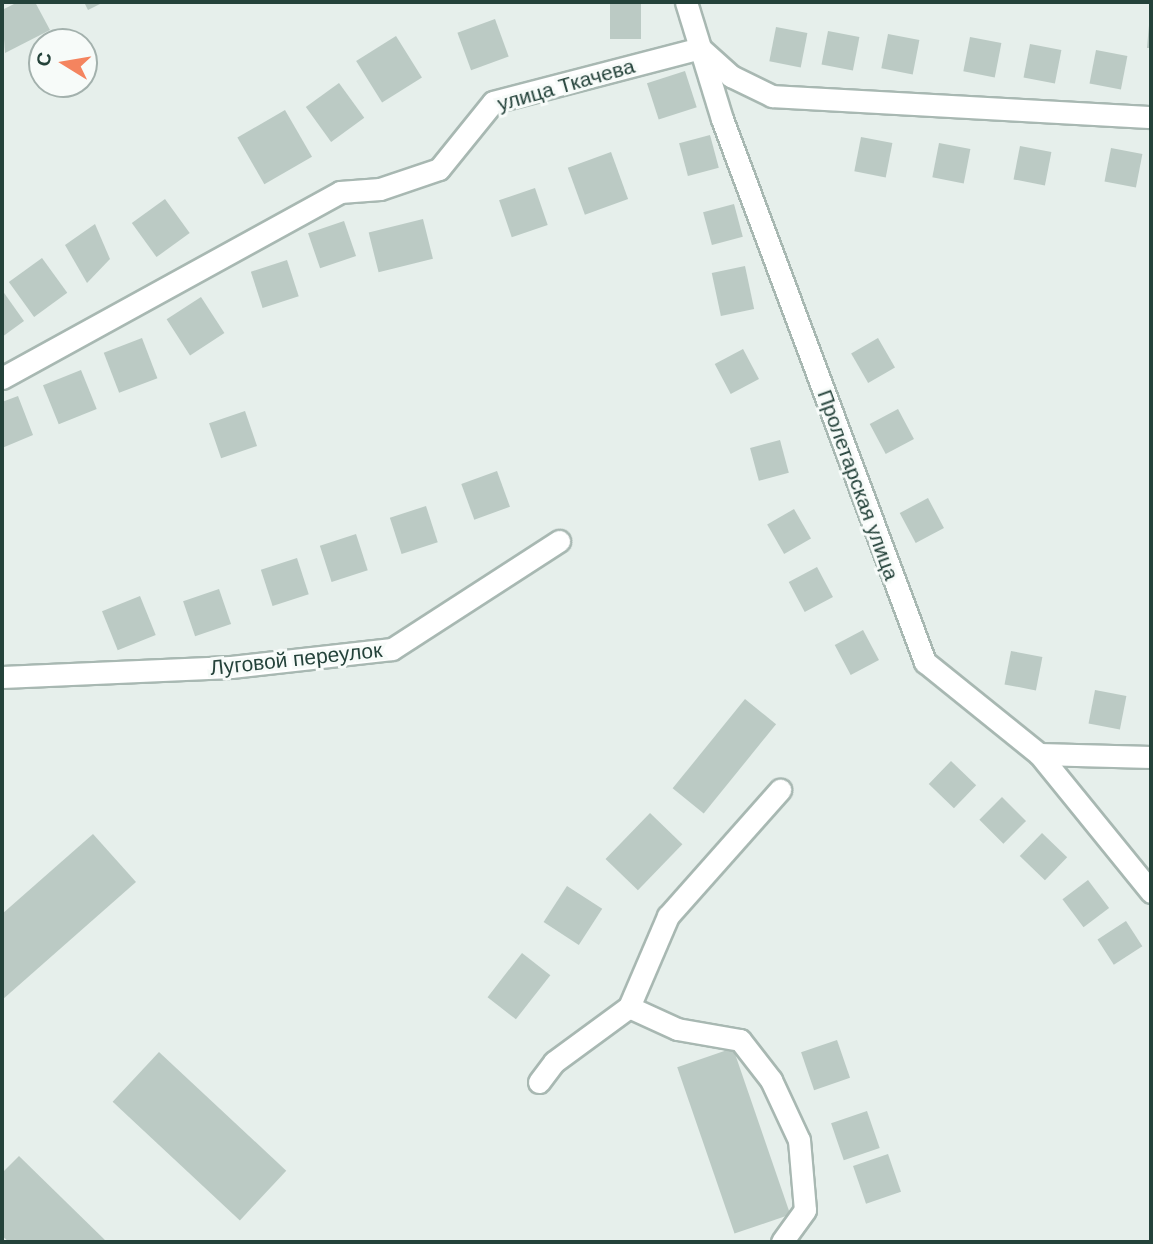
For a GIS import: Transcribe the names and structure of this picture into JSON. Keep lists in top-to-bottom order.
{
  "streets": {
    "street": ["улица Ткачева", "Пролетарская улица", "Луговой переулок"]
  },
  "crossings": [
    ["улица Ткачева", "Пролетарская улица"]
  ],
  "north": "left"
}
